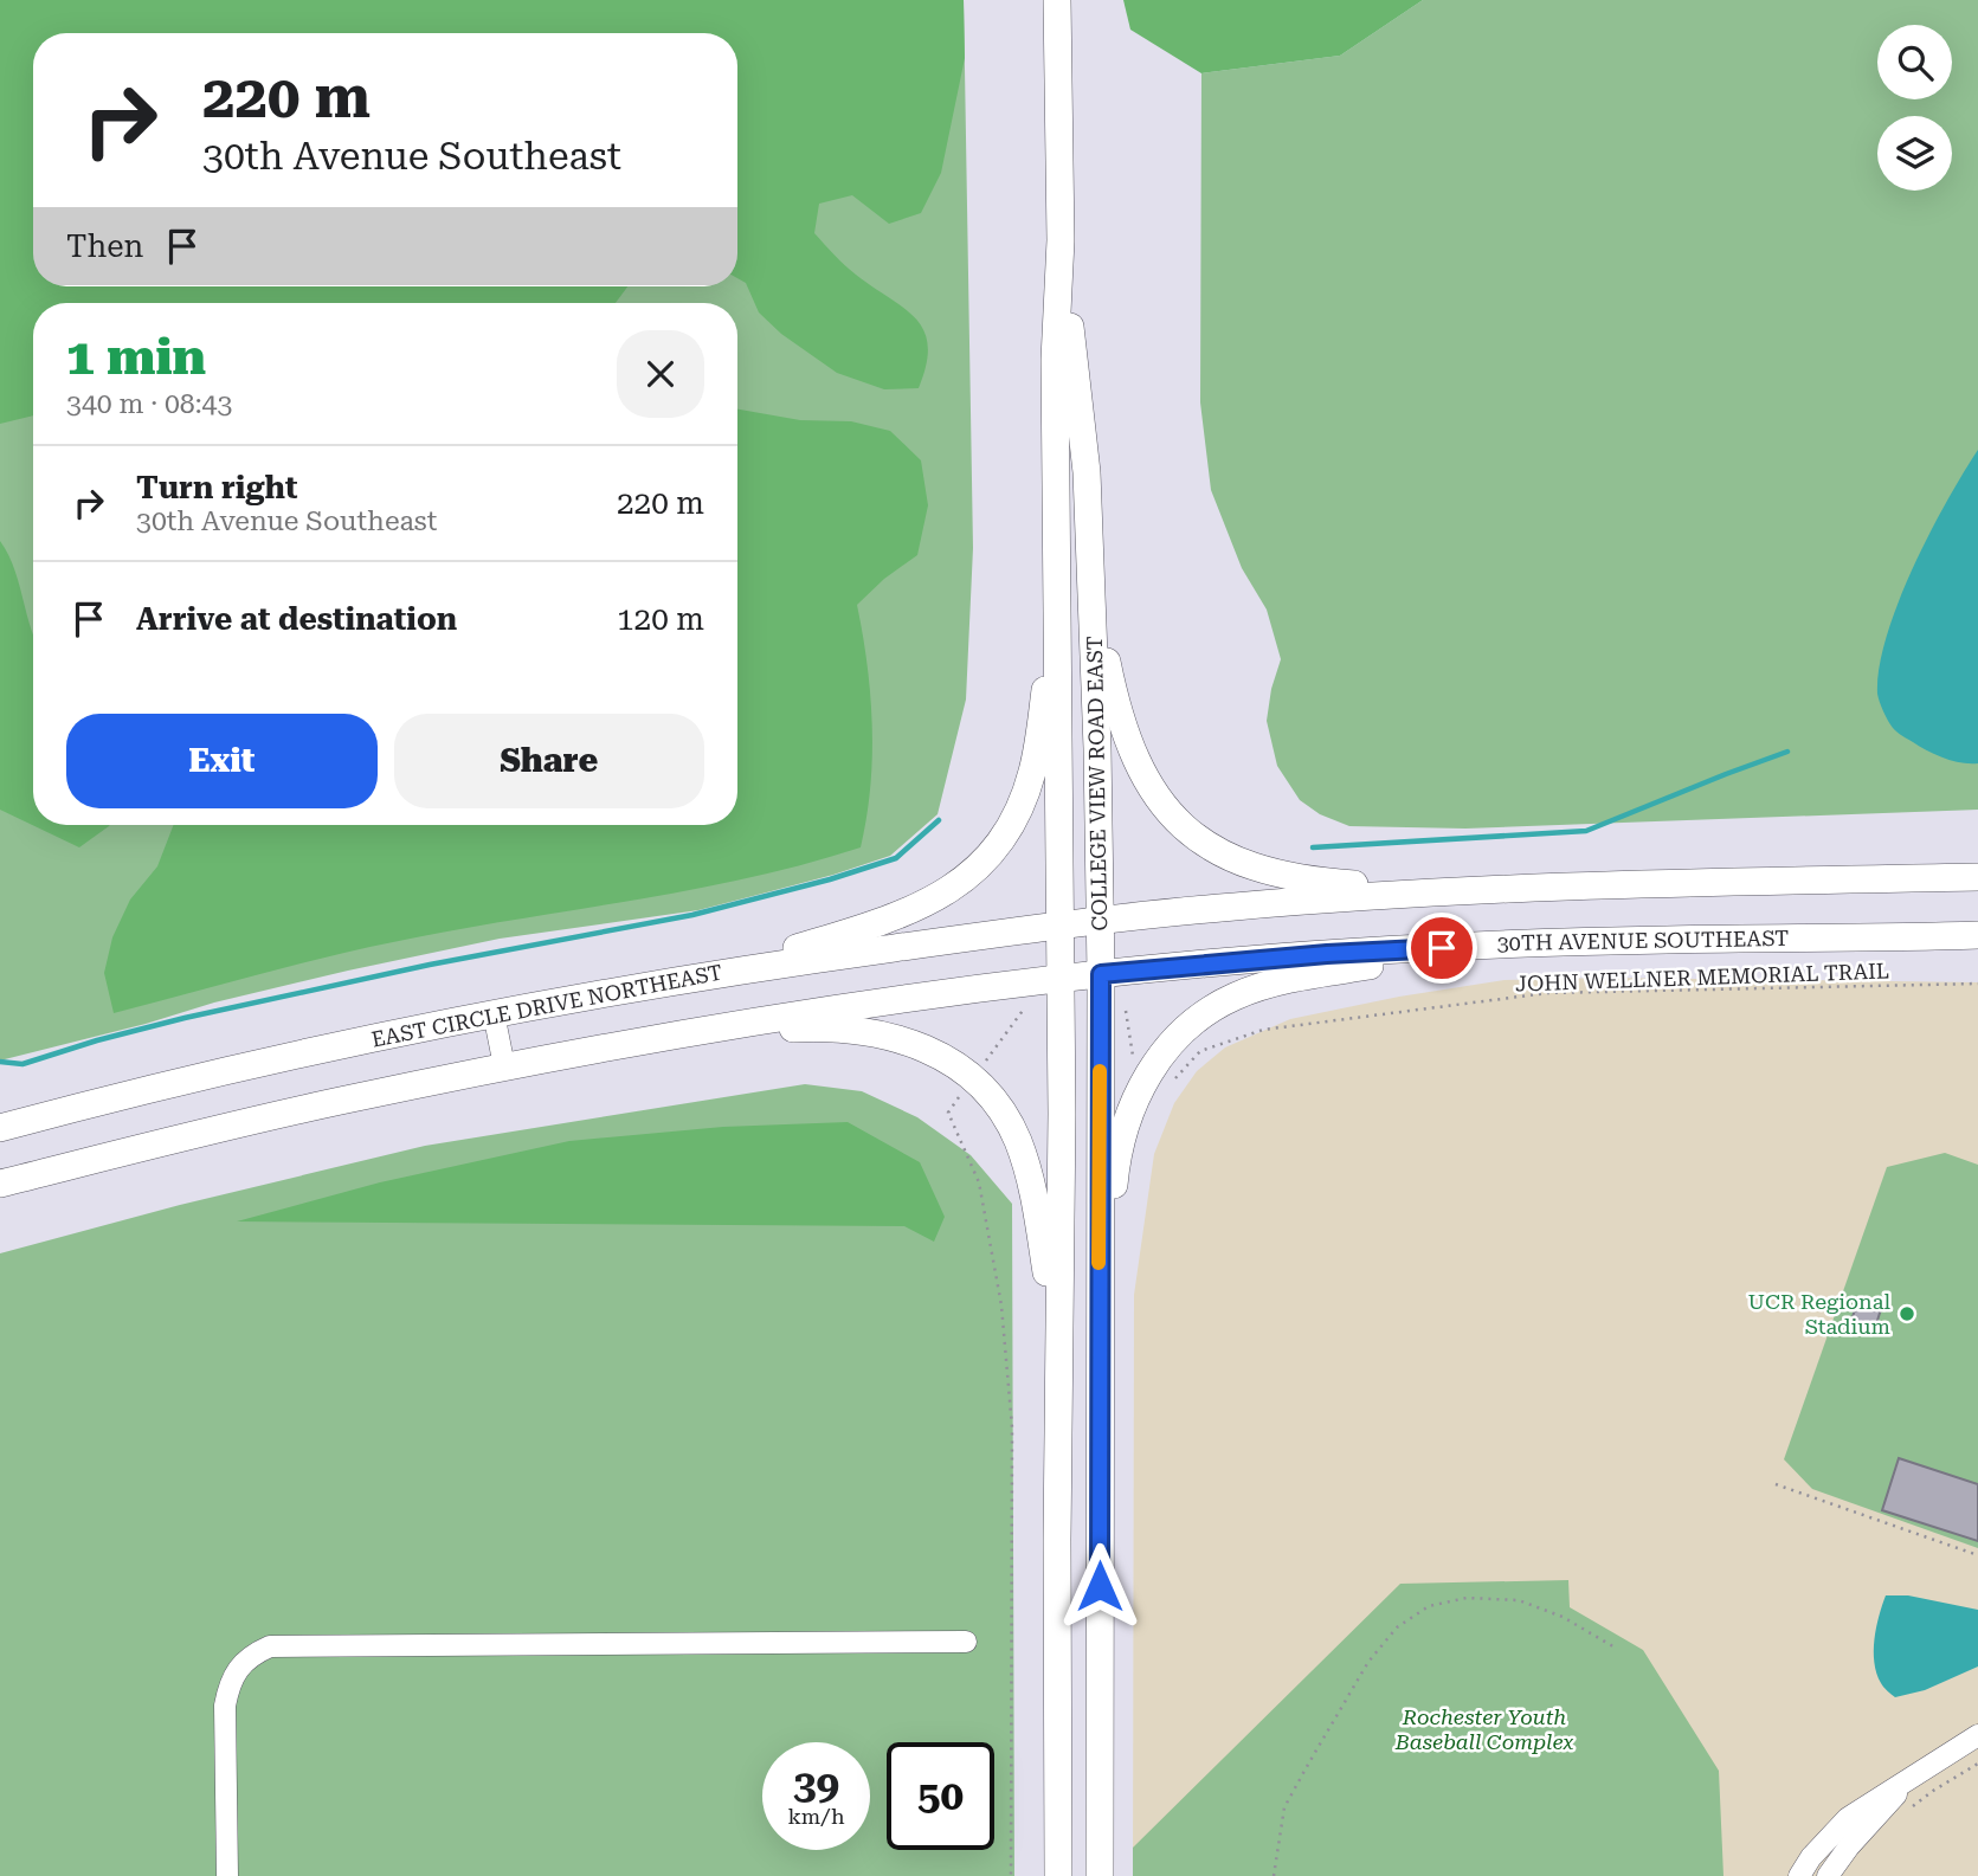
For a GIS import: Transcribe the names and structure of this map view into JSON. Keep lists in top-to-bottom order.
{
  "streets": {
    "main road": ["COLLEGE VIEW ROAD EAST", "30TH AVENUE SOUTHEAST", "EAST CIRCLE DRIVE NORTHEAST"],
    "path": ["JOHN WELLNER MEMORIAL TRAIL"]
  },
  "crossings": [
    ["COLLEGE VIEW ROAD EAST", "30TH AVENUE SOUTHEAST"],
    ["COLLEGE VIEW ROAD EAST", "EAST CIRCLE DRIVE NORTHEAST"]
  ],
  "parks": ["Rochester Youth Baseball Complex"],
  "places": ["UCR Regional Stadium"],
  "page": {
    "turn": ["220 m", "30th Avenue Southeast"],
    "then": "Then",
    "heading": ["1 min", "340 m · 08:43"],
    "list": [
      {
        "name": "Turn right",
        "note": "30th Avenue Southeast",
        "value": "220 m"
      },
      {
        "name": "Arrive at destination",
        "value": "120 m"
      }
    ],
    "buttons": ["Exit", "Share"],
    "speed": "39 km/h",
    "limit": "50"
  }
}
